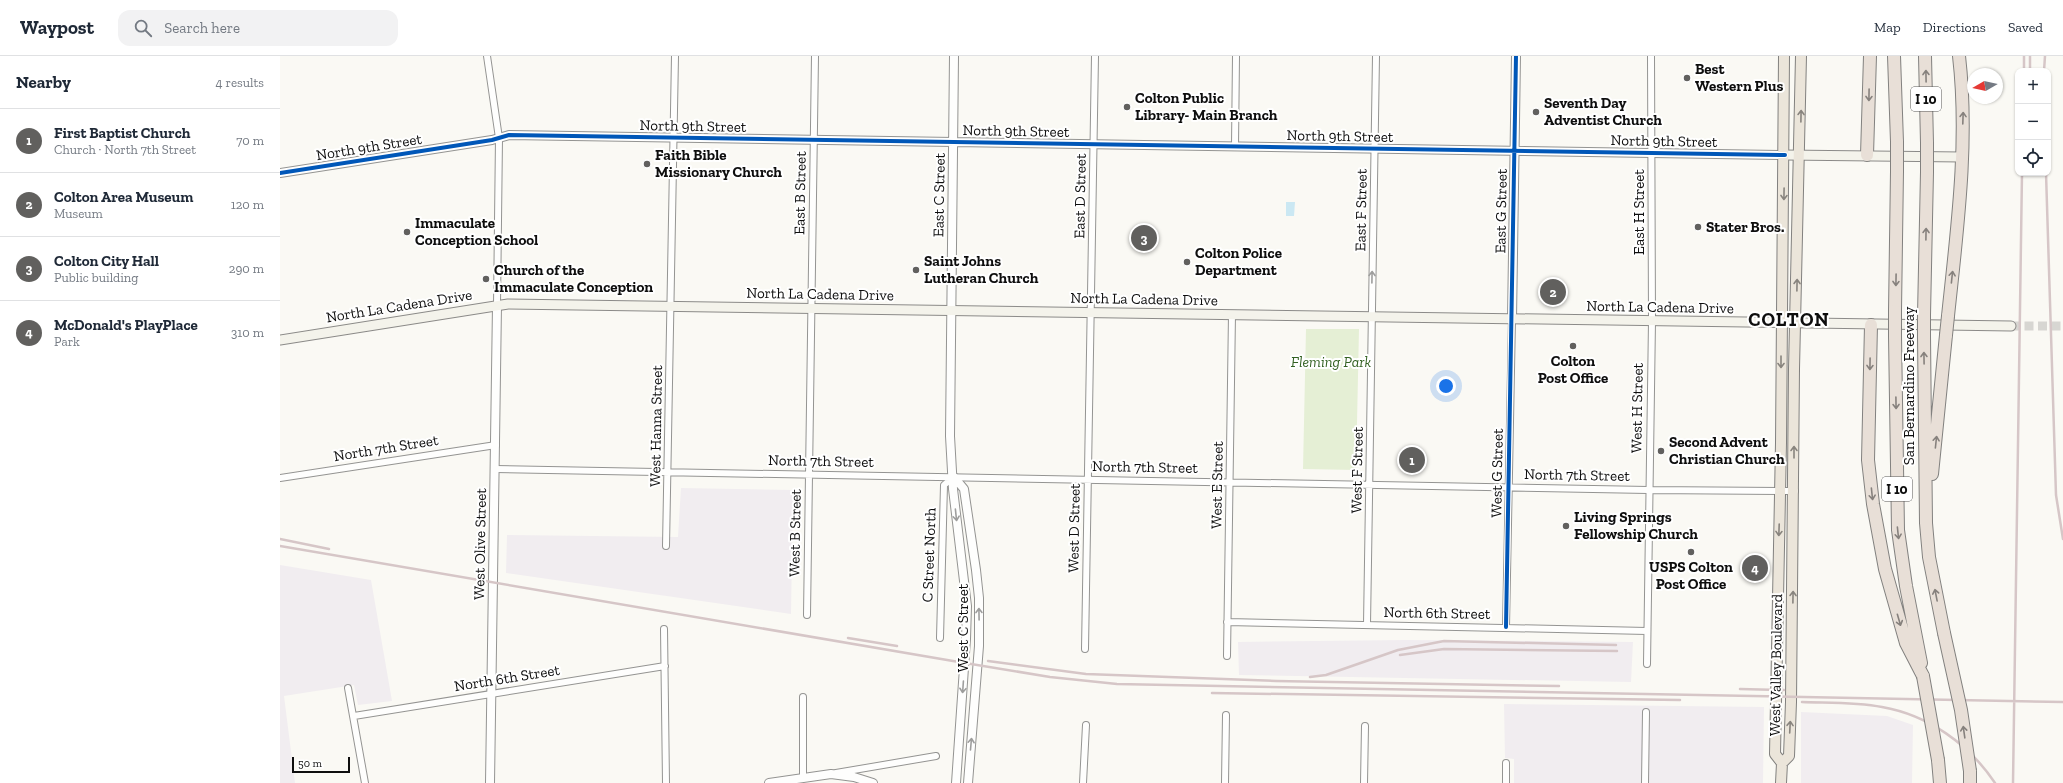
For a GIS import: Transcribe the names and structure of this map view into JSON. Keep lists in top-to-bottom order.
{
  "streets": {
    "highway": ["I 10", "San Bernardino Freeway"],
    "main road": ["North La Cadena Drive", "West Valley Boulevard"],
    "street": [
      "North 9th Street",
      "East B Street",
      "East C Street",
      "East D Street",
      "East F Street",
      "East G Street",
      "East H Street",
      "West H Street",
      "West Hanna Street",
      "North 7th Street",
      "West F Street",
      "West G Street",
      "West E Street",
      "West D Street",
      "West B Street",
      "West Olive Street",
      "C Street North",
      "North 6th Street",
      "West C Street"
    ]
  },
  "crossings": [
    ["North 9th Street", "East B Street"],
    ["North 9th Street", "East C Street"],
    ["North 9th Street", "East D Street"],
    ["North 9th Street", "East F Street"],
    ["North 9th Street", "East G Street"],
    ["North 9th Street", "East H Street"],
    ["North 9th Street", "West Hanna Street"],
    ["North 9th Street", "West Valley Boulevard"],
    ["East B Street", "North La Cadena Drive"],
    ["East B Street", "West B Street"],
    ["East C Street", "North La Cadena Drive"],
    ["East C Street", "West C Street"],
    ["East D Street", "North La Cadena Drive"],
    ["East D Street", "West D Street"],
    ["East F Street", "North La Cadena Drive"],
    ["East F Street", "West F Street"],
    ["East G Street", "North La Cadena Drive"],
    ["East G Street", "West G Street"],
    ["East H Street", "North La Cadena Drive"],
    ["East H Street", "West H Street"],
    ["North La Cadena Drive", "West H Street"],
    ["North La Cadena Drive", "West Hanna Street"],
    ["North La Cadena Drive", "West F Street"],
    ["North La Cadena Drive", "West G Street"],
    ["North La Cadena Drive", "West E Street"],
    ["North La Cadena Drive", "West D Street"],
    ["North La Cadena Drive", "West B Street"],
    ["North La Cadena Drive", "West Olive Street"],
    ["North La Cadena Drive", "West C Street"],
    ["North La Cadena Drive", "West Valley Boulevard"],
    ["West H Street", "North 7th Street"],
    ["West H Street", "North 6th Street"],
    ["West Hanna Street", "North 7th Street"],
    ["North 7th Street", "West F Street"],
    ["North 7th Street", "West G Street"],
    ["North 7th Street", "West E Street"],
    ["North 7th Street", "West D Street"],
    ["North 7th Street", "West B Street"],
    ["North 7th Street", "West Olive Street"],
    ["North 7th Street", "C Street North"],
    ["North 7th Street", "West C Street"],
    ["North 7th Street", "West Valley Boulevard"],
    ["West F Street", "North 6th Street"],
    ["West G Street", "North 6th Street"],
    ["West E Street", "North 6th Street"],
    ["West Olive Street", "North 6th Street"],
    ["C Street North", "West C Street"]
  ],
  "one_way": ["East F Street"],
  "districts": ["COLTON"],
  "parks": ["Fleming Park"],
  "places": [
    "Best Western Plus",
    "Colton Public Library- Main Branch",
    "Seventh Day Adventist Church",
    "Faith Bible Missionary Church",
    "Stater Bros.",
    "Immaculate Conception School",
    "Colton Police Department",
    "Saint Johns Lutheran Church",
    "Church of the Immaculate Conception",
    "Colton Post Office",
    "Second Advent Christian Church",
    "Living Springs Fellowship Church",
    "USPS Colton Post Office"
  ],
  "scale_bar": "50 m",
  "north": "left",
  "page": {
    "header": "Waypost",
    "search": "Search here",
    "nav": ["Map", "Directions", "Saved"],
    "heading": ["Nearby", "4 results"],
    "map_buttons": ["+", "−"],
    "list": [
      {
        "mark": "1",
        "name": "First Baptist Church",
        "note": "Church · North 7th Street",
        "value": "70 m"
      },
      {
        "mark": "2",
        "name": "Colton Area Museum",
        "note": "Museum",
        "value": "120 m"
      },
      {
        "mark": "3",
        "name": "Colton City Hall",
        "note": "Public building",
        "value": "290 m"
      },
      {
        "mark": "4",
        "name": "McDonald's PlayPlace",
        "note": "Park",
        "value": "310 m"
      }
    ],
    "pins": [
      "3",
      "2",
      "1",
      "4"
    ],
    "scale": "50 m"
  }
}
